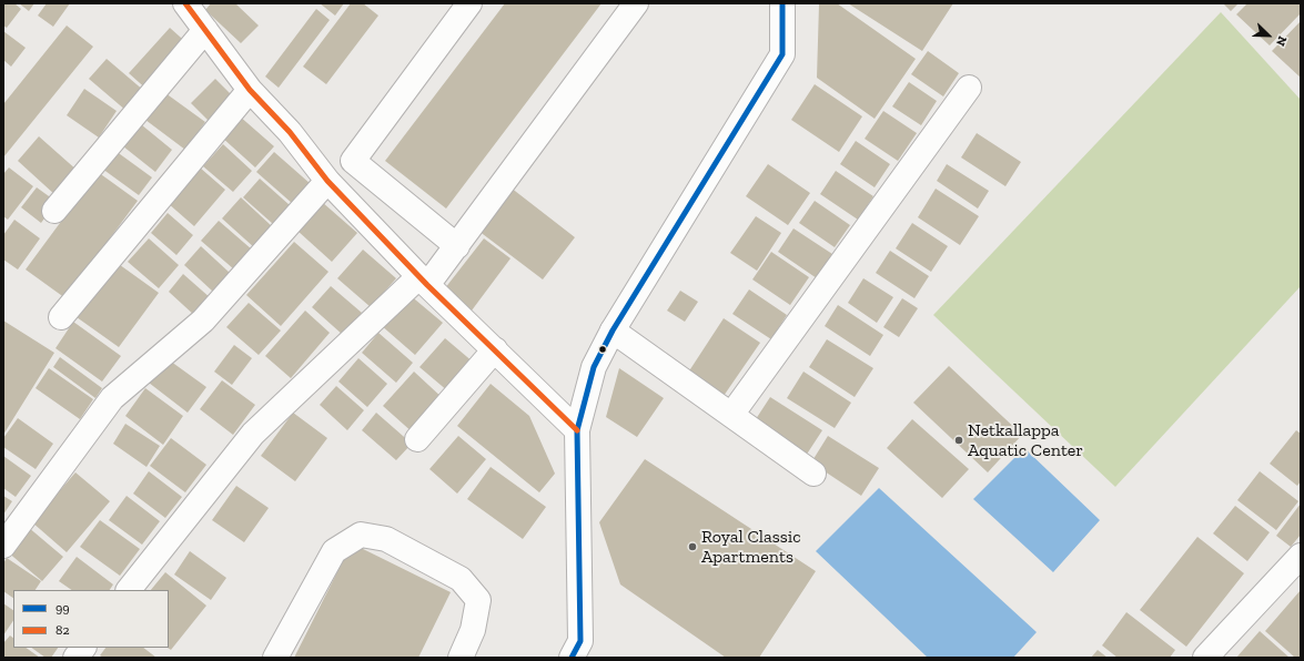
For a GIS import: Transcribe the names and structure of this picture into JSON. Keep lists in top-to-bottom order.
{
  "places": ["Netkallappa Aquatic Center", "Royal Classic Apartments"],
  "lines": ["transit line 99", "transit line 82"],
  "legend": ["99", "82"],
  "north": "bottom right"
}
